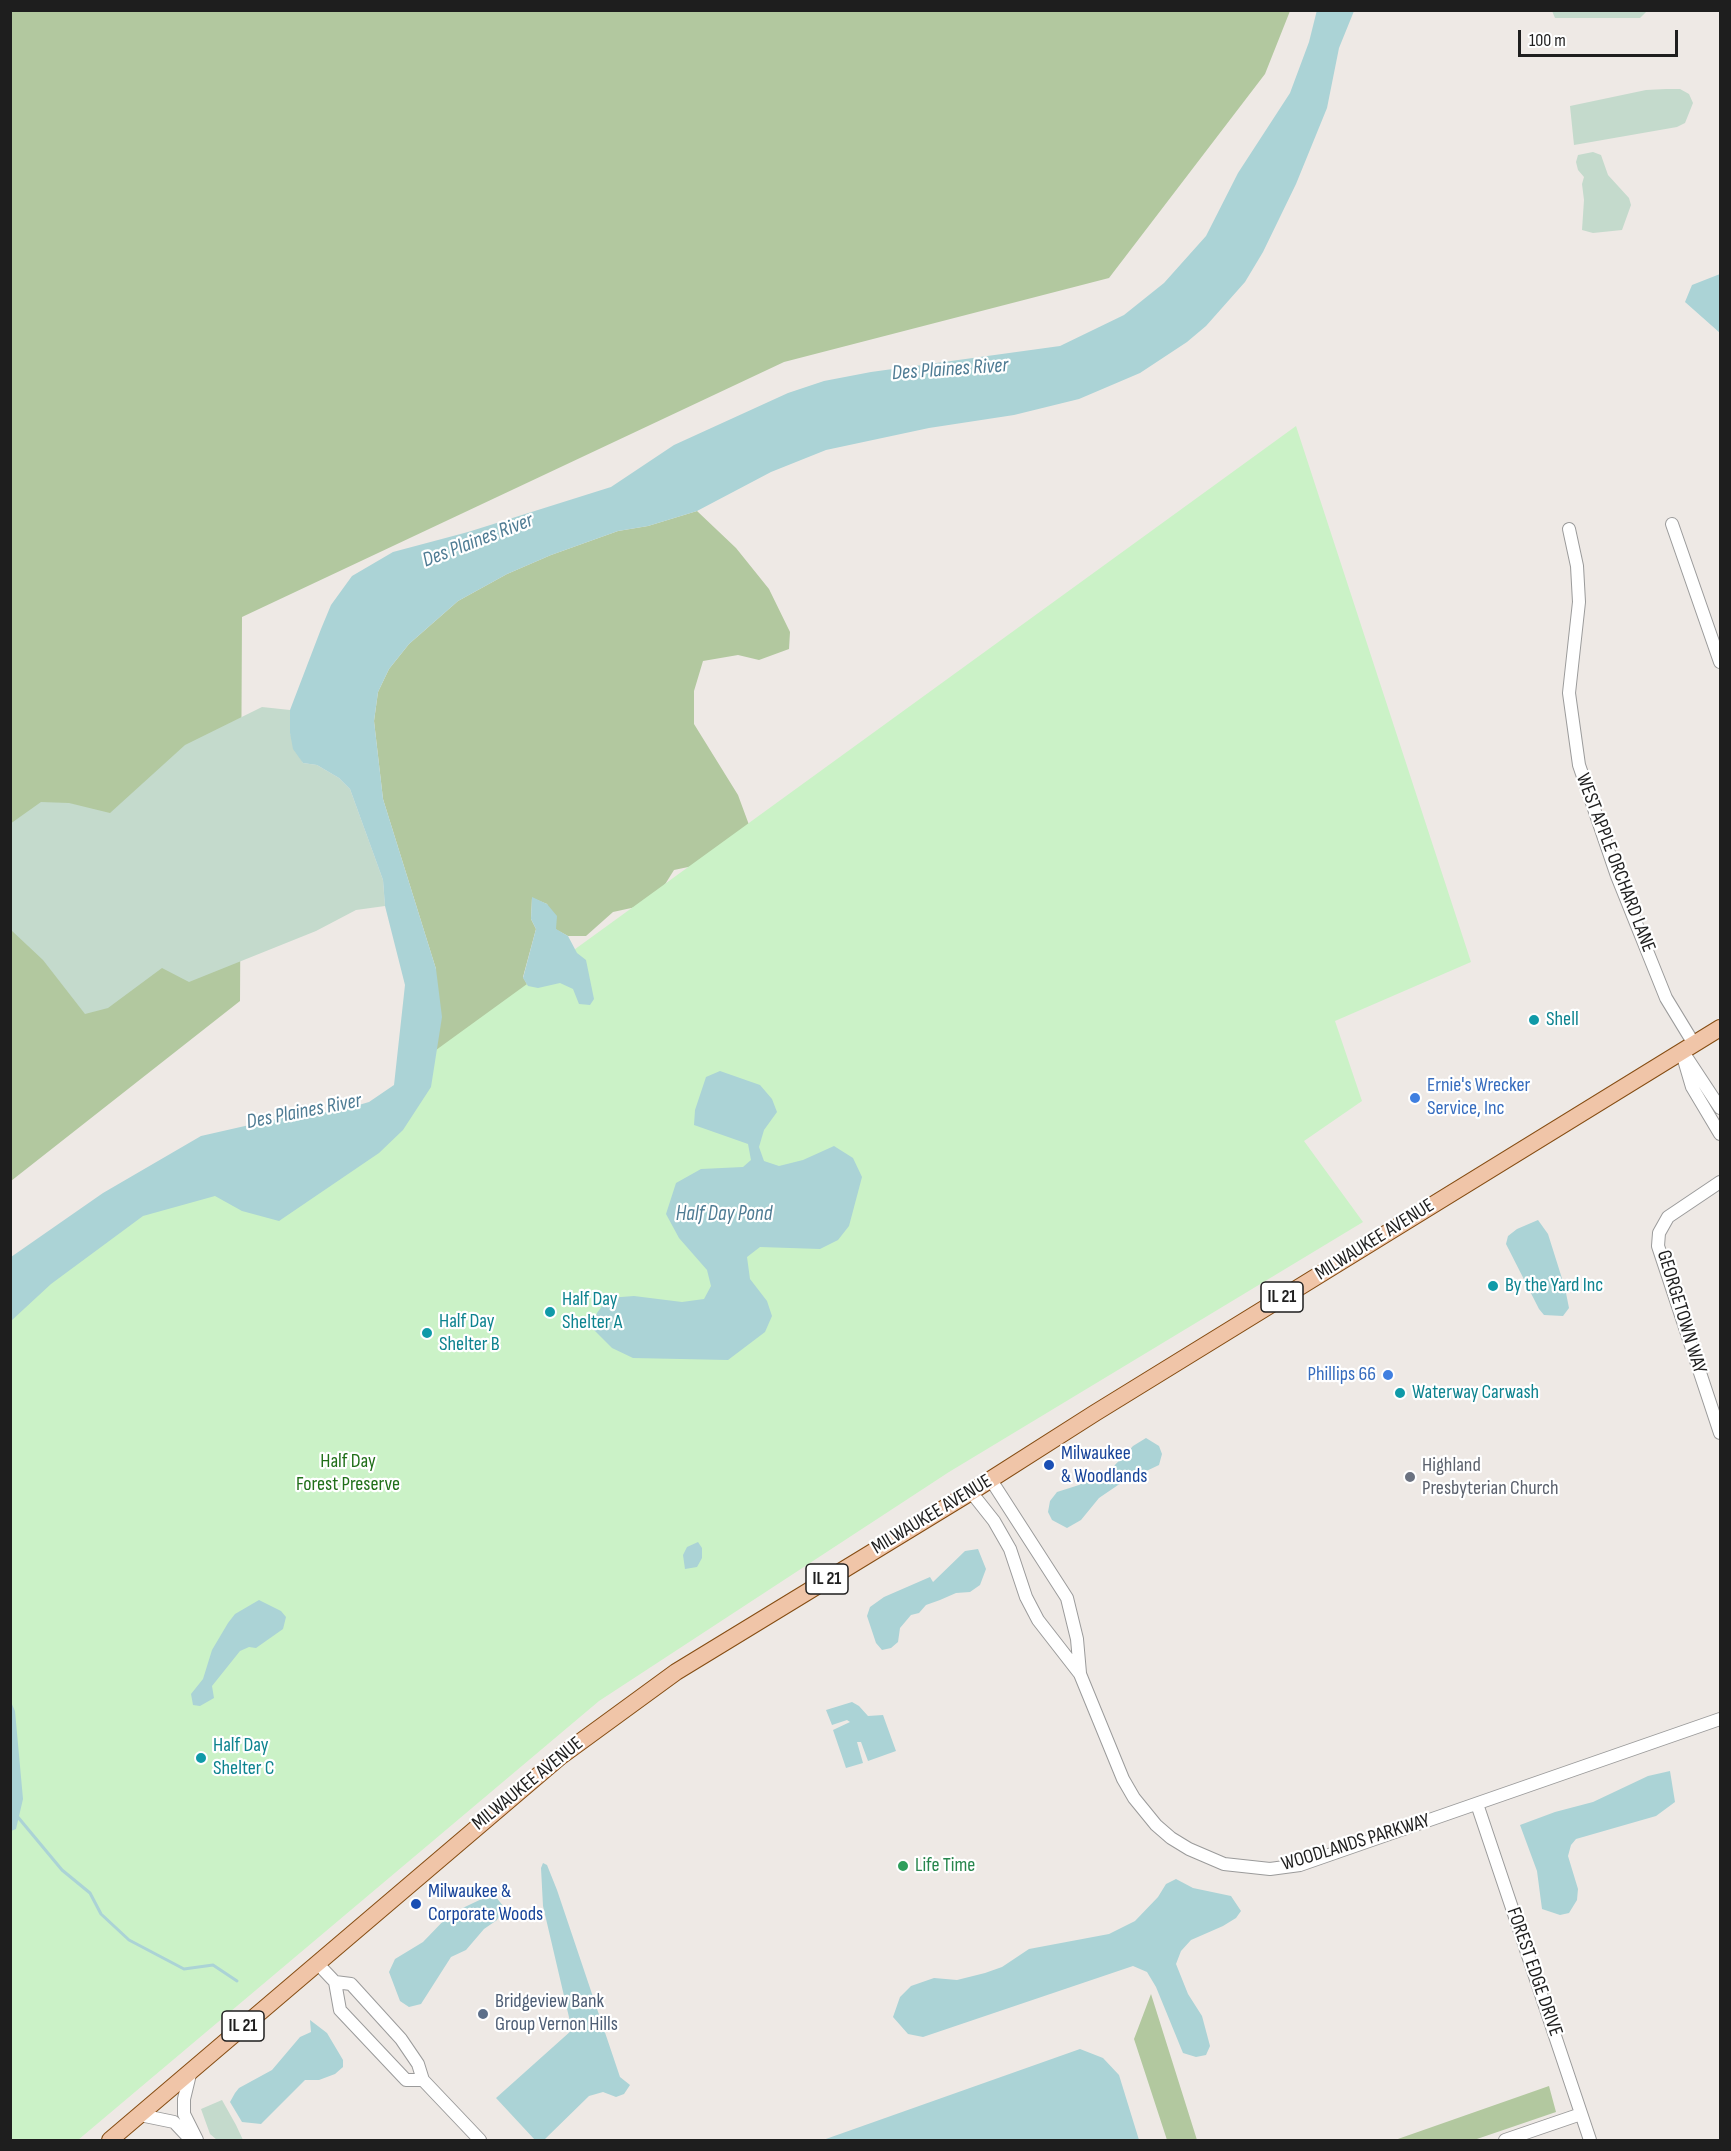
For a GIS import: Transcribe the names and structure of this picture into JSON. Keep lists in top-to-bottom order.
{
  "streets": {
    "main road": ["MILWAUKEE AVENUE", "IL 21"],
    "street": [
      "WEST APPLE ORCHARD LANE",
      "GEORGETOWN WAY",
      "WOODLANDS PARKWAY",
      "FOREST EDGE DRIVE"
    ]
  },
  "crossings": [
    ["WEST APPLE ORCHARD LANE", "MILWAUKEE AVENUE"],
    ["MILWAUKEE AVENUE", "WOODLANDS PARKWAY"],
    ["WOODLANDS PARKWAY", "FOREST EDGE DRIVE"]
  ],
  "water": ["Des Plaines River", "Half Day Pond"],
  "parks": ["Half Day Forest Preserve"],
  "places": [
    "Shell",
    "Ernie's Wrecker Service, Inc",
    "By the Yard Inc",
    "Half Day Shelter A",
    "Half Day Shelter B",
    "Phillips 66",
    "Waterway Carwash",
    "Milwaukee & Woodlands",
    "Highland Presbyterian Church",
    "Half Day Shelter C",
    "Life Time",
    "Milwaukee & Corporate Woods",
    "Bridgeview Bank Group Vernon Hills"
  ],
  "scale_bar": "100 m"
}
